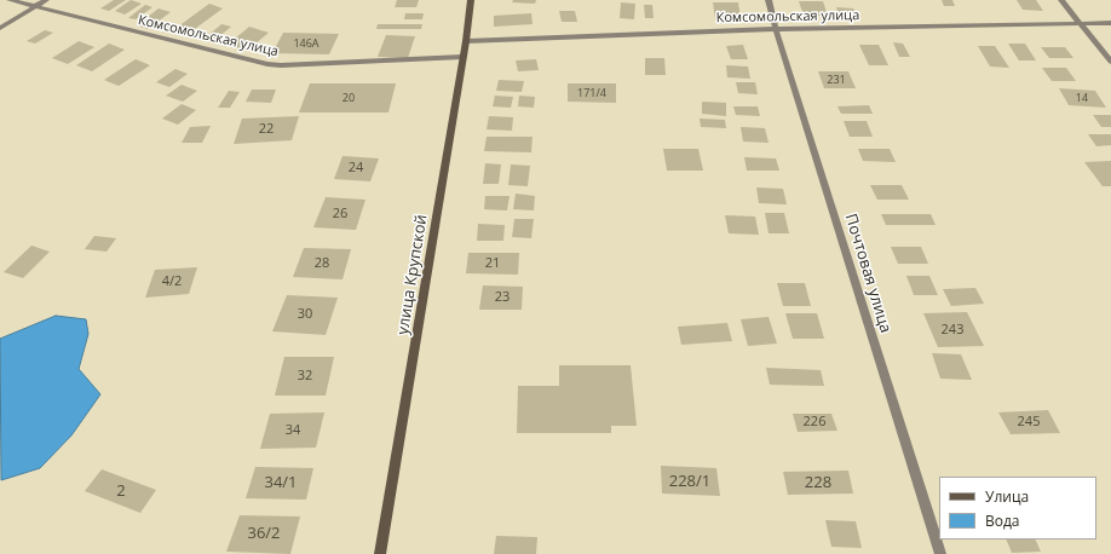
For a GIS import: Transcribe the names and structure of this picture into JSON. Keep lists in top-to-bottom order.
{
  "streets": {
    "street": ["Комсомольская улица", "Почтовая улица", "улица Крупской"]
  },
  "crossings": [
    ["Комсомольская улица", "Почтовая улица"],
    ["Комсомольская улица", "улица Крупской"]
  ],
  "house_numbers": [
    "146А",
    "231",
    "171/4",
    "20",
    "14",
    "22",
    "24",
    "26",
    "28",
    "21",
    "4/2",
    "23",
    "30",
    "243",
    "32",
    "226",
    "245",
    "34",
    "228/1",
    "34/1",
    "228",
    "2",
    "36/2"
  ],
  "legend": ["Улица", "Вода"]
}
